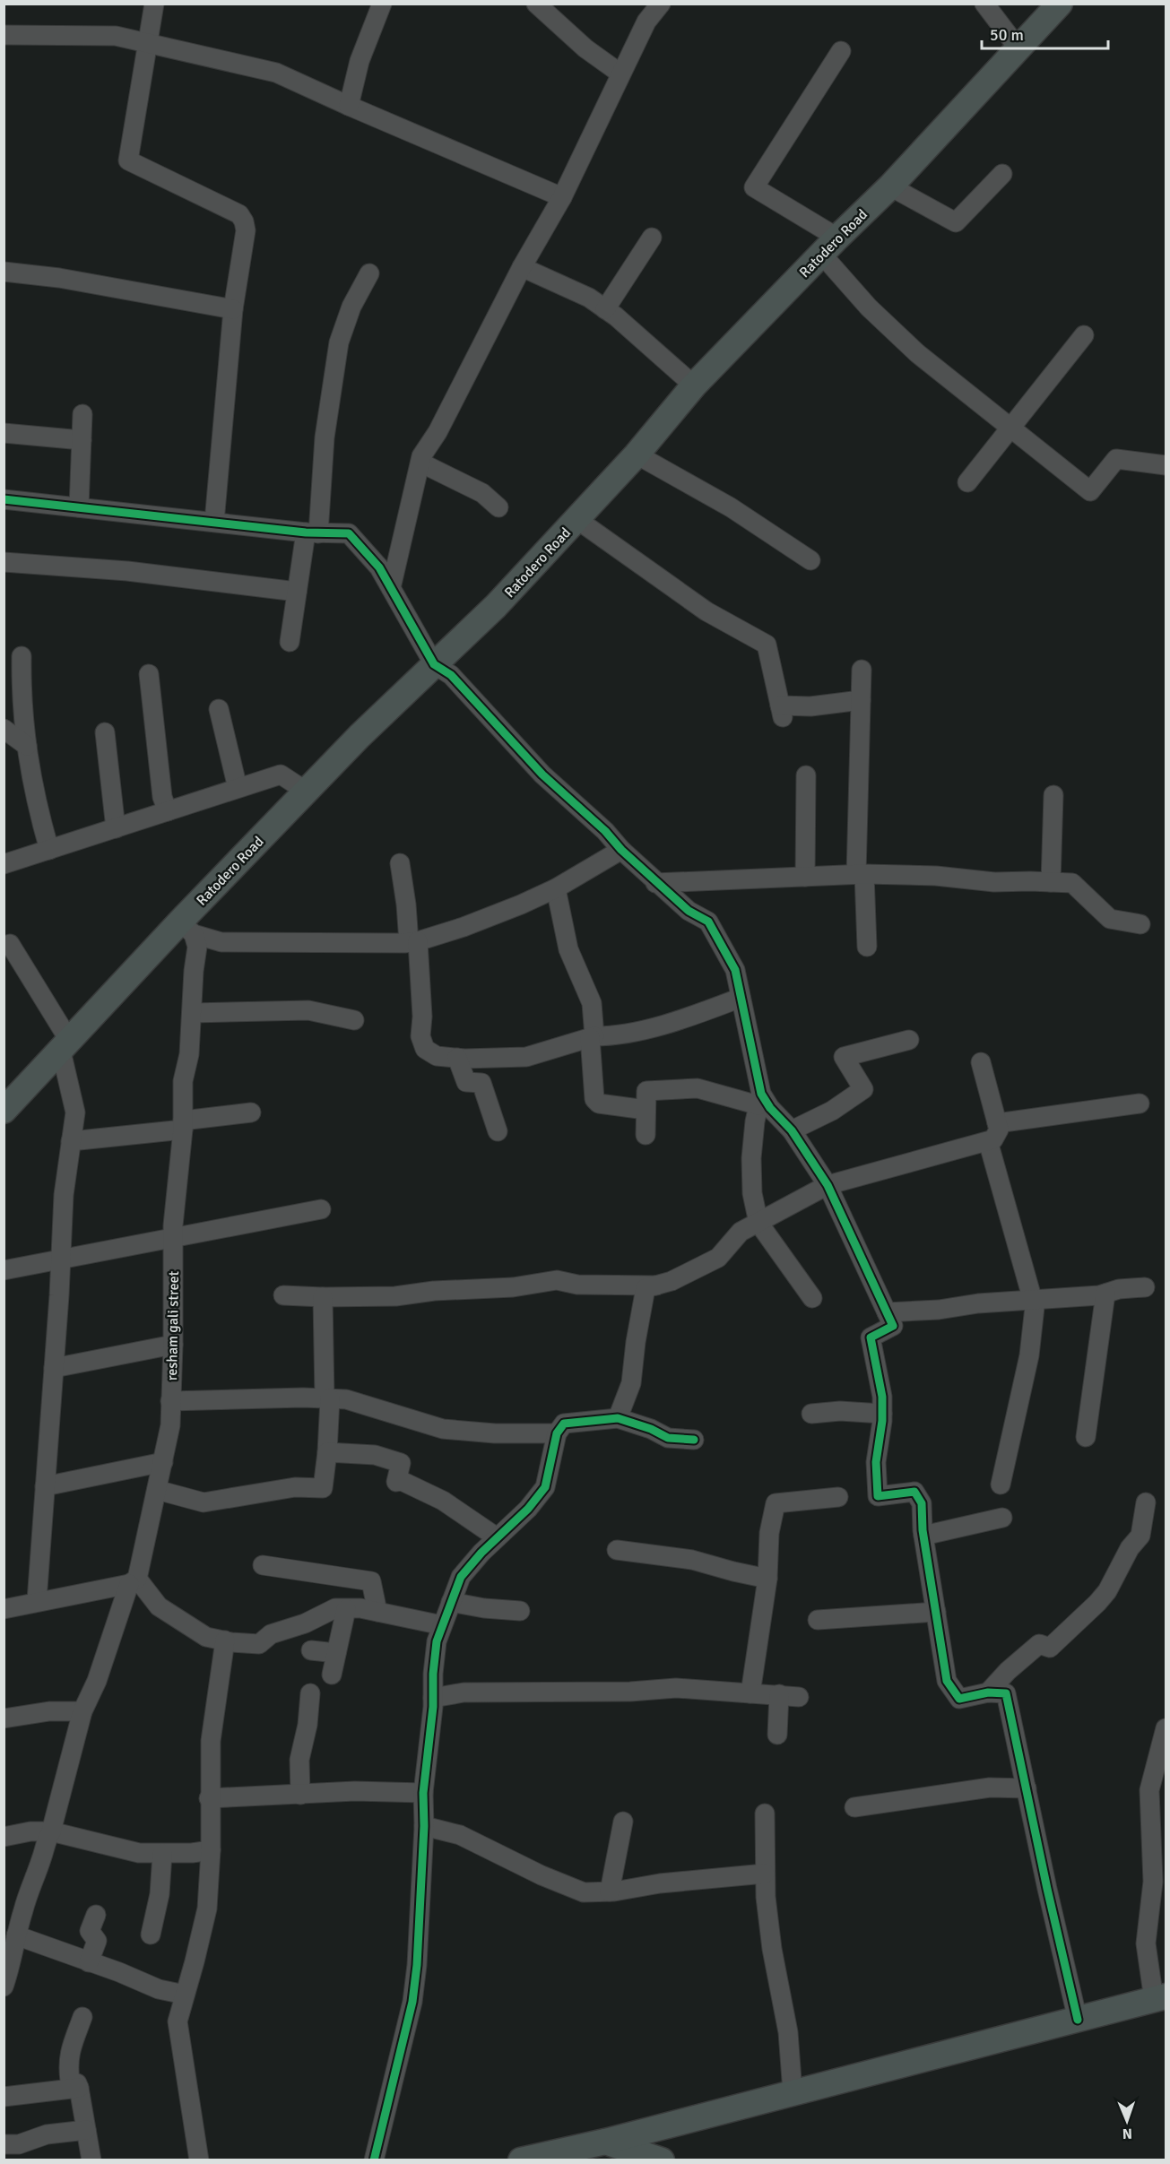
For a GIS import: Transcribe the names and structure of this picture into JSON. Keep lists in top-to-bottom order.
{
  "streets": {
    "main road": ["Ratodero Road"],
    "street": ["resham gali street"]
  },
  "crossings": [
    ["Ratodero Road", "resham gali street"]
  ],
  "scale_bar": "50 m",
  "north": "bottom"
}
